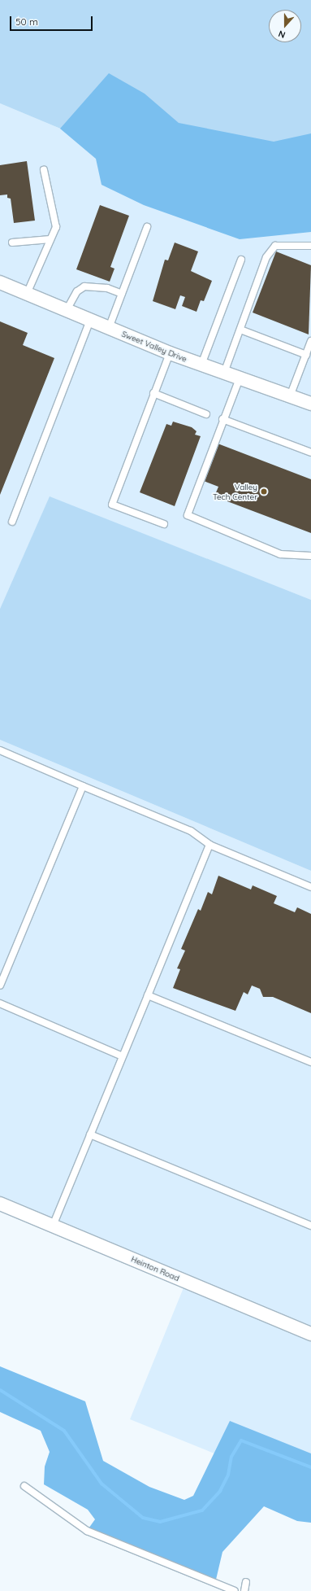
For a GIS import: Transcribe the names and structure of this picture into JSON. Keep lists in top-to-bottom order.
{
  "streets": {
    "street": ["Sweet Valley Drive", "Heinton Road"]
  },
  "places": ["Valley Tech Center"],
  "scale_bar": "50 m",
  "north": "bottom"
}
